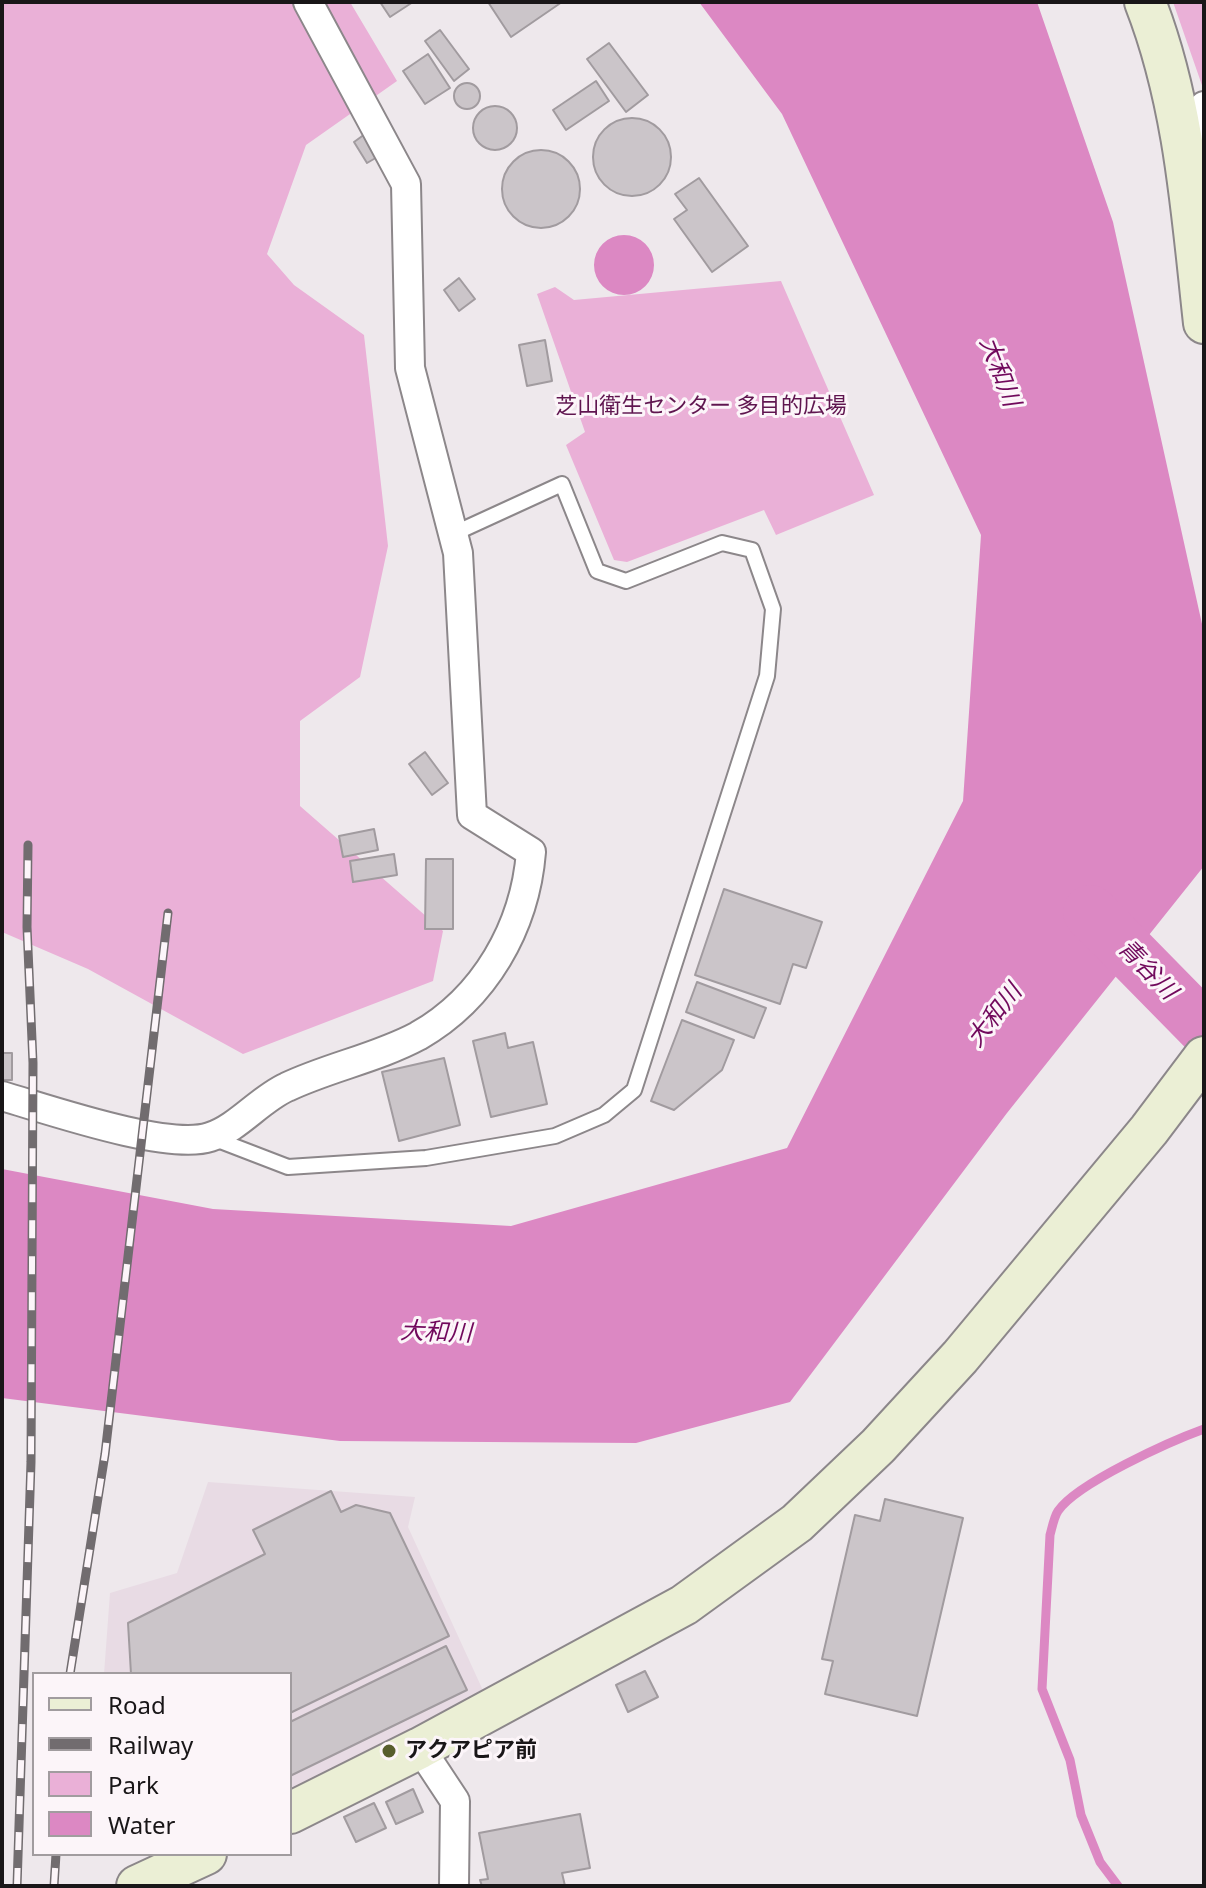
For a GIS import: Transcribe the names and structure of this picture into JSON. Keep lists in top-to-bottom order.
{
  "water": ["大和川", "青谷川"],
  "parks": ["芝山衛生センター 多目的広場"],
  "places": ["アクアピア前"],
  "legend": [
    "Road",
    "Railway",
    "Park",
    "Water"
  ]
}
